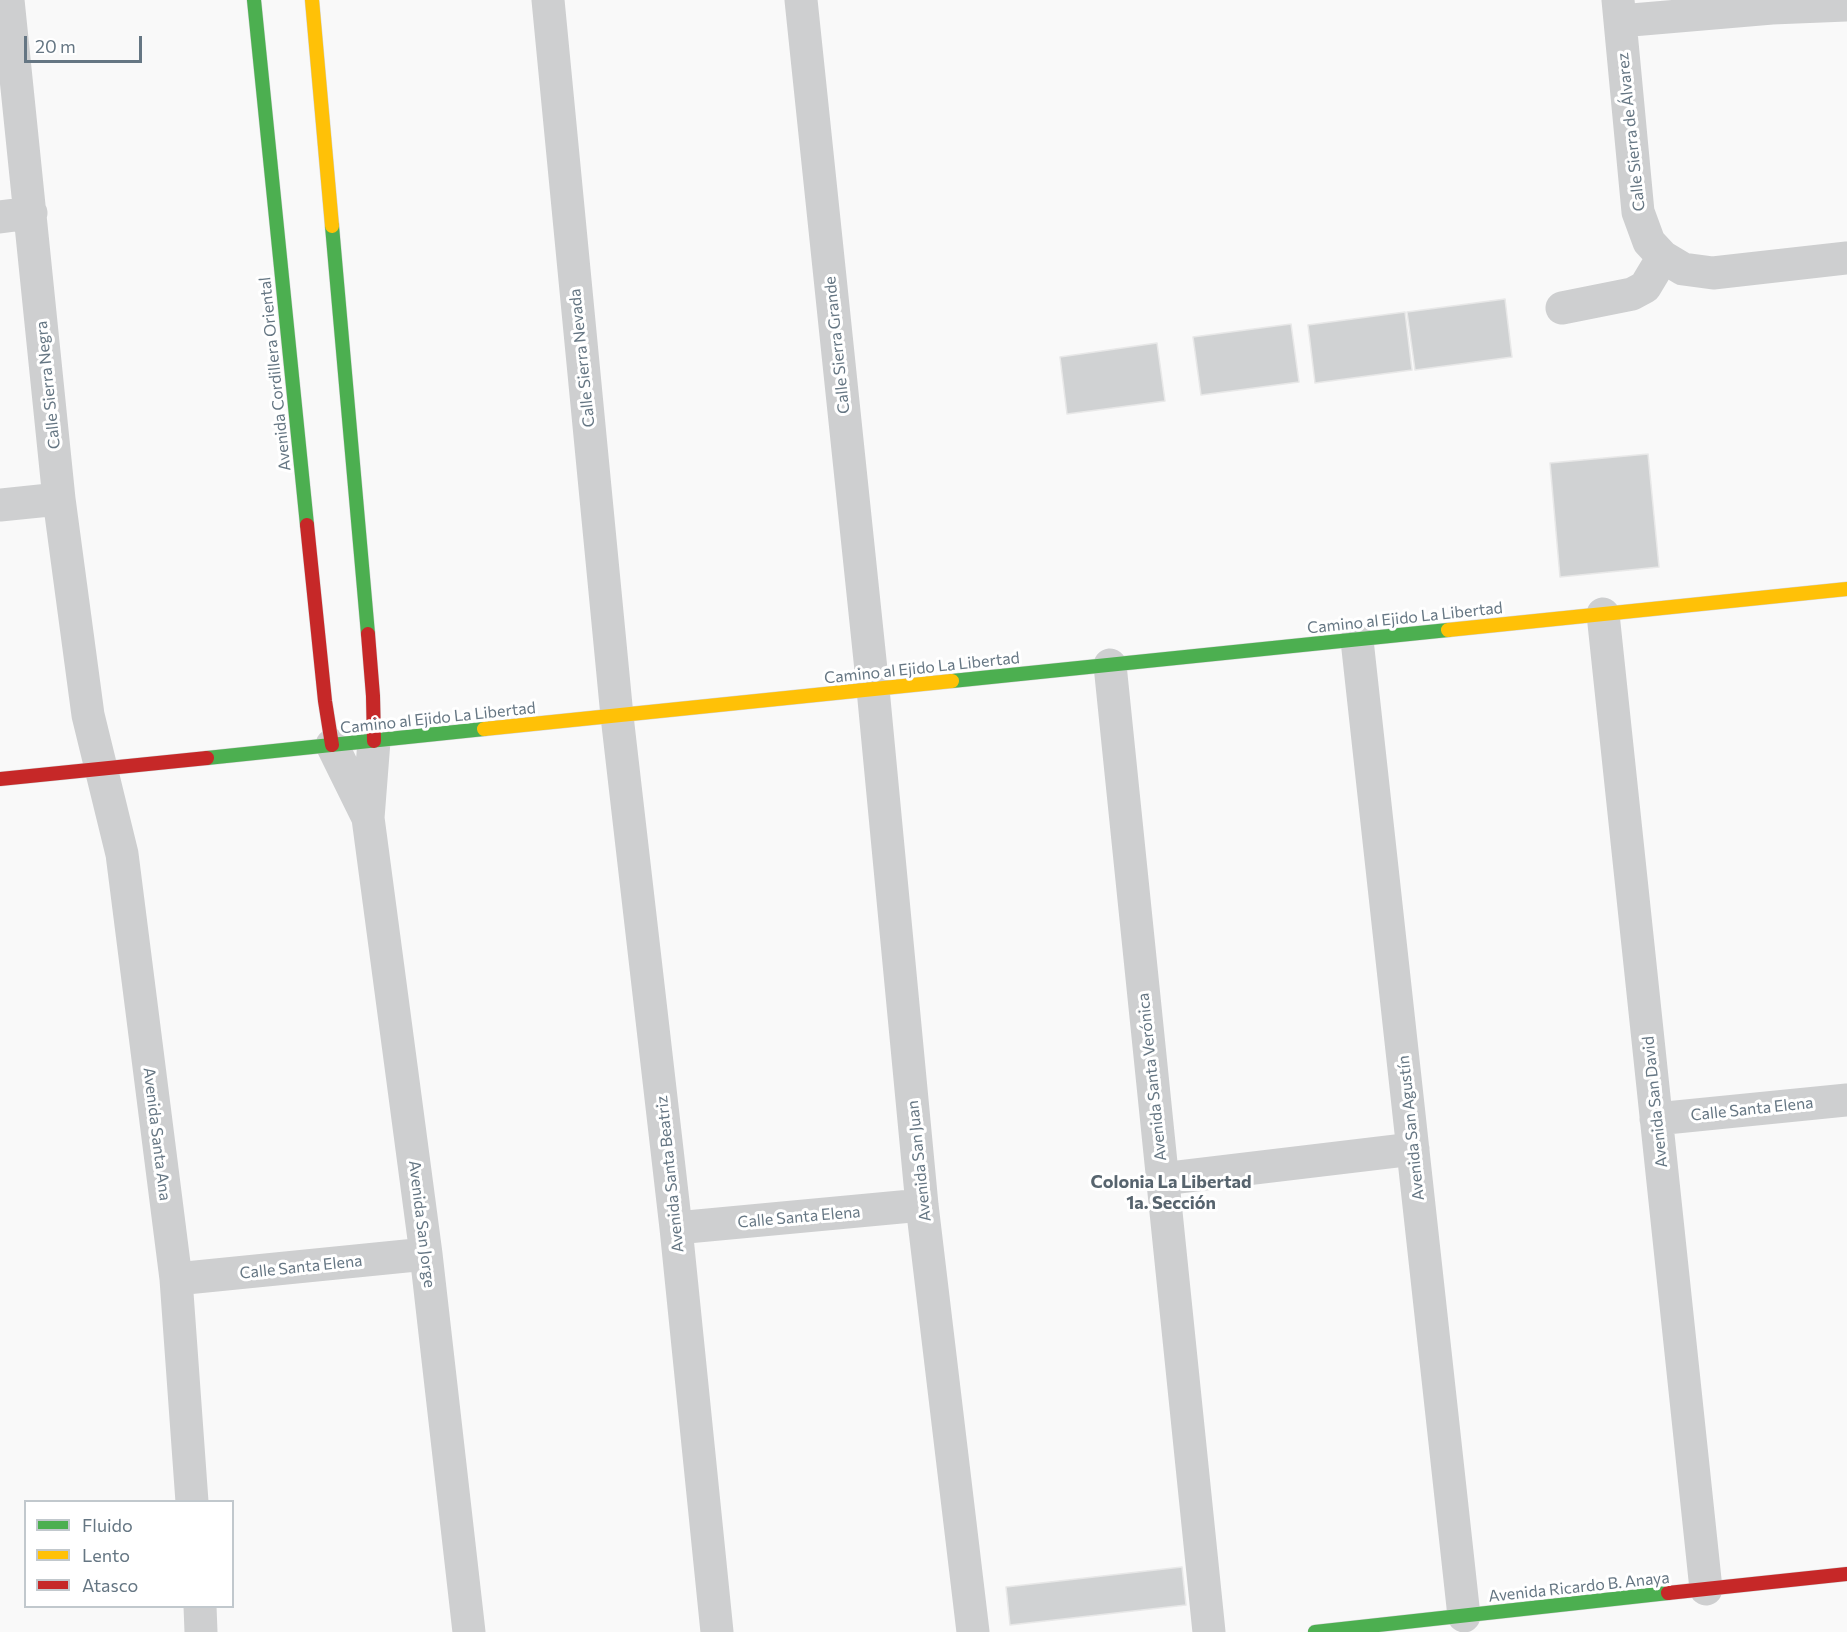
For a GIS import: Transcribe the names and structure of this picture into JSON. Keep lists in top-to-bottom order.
{
  "streets": {
    "street": [
      "Calle Sierra de Álvarez",
      "Calle Sierra Grande",
      "Calle Sierra Nevada",
      "Avenida Cordillera Oriental",
      "Calle Sierra Negra",
      "Camino al Ejido La Libertad",
      "Avenida Santa Verónica",
      "Avenida San David",
      "Calle Santa Elena",
      "Avenida San Agustín",
      "Avenida Santa Ana",
      "Avenida San Juan",
      "Avenida Santa Beatriz",
      "Avenida San Jorge",
      "Avenida Ricardo B. Anaya"
    ]
  },
  "crossings": [
    ["Calle Sierra Grande", "Camino al Ejido La Libertad"],
    ["Calle Sierra Grande", "Avenida San Juan"],
    ["Calle Sierra Nevada", "Camino al Ejido La Libertad"],
    ["Calle Sierra Nevada", "Avenida Santa Beatriz"],
    ["Avenida Cordillera Oriental", "Camino al Ejido La Libertad"],
    ["Avenida Cordillera Oriental", "Avenida San Jorge"],
    ["Calle Sierra Negra", "Camino al Ejido La Libertad"],
    ["Calle Sierra Negra", "Avenida Santa Ana"],
    ["Camino al Ejido La Libertad", "Avenida Santa Verónica"],
    ["Camino al Ejido La Libertad", "Avenida San David"],
    ["Camino al Ejido La Libertad", "Avenida San Agustín"],
    ["Camino al Ejido La Libertad", "Avenida Santa Ana"],
    ["Camino al Ejido La Libertad", "Avenida San Juan"],
    ["Camino al Ejido La Libertad", "Avenida Santa Beatriz"],
    ["Camino al Ejido La Libertad", "Avenida San Jorge"],
    ["Avenida San David", "Calle Santa Elena"],
    ["Avenida San David", "Avenida Ricardo B. Anaya"],
    ["Calle Santa Elena", "Avenida Santa Ana"],
    ["Calle Santa Elena", "Avenida San Juan"],
    ["Calle Santa Elena", "Avenida Santa Beatriz"],
    ["Calle Santa Elena", "Avenida San Jorge"],
    ["Avenida San Agustín", "Avenida Ricardo B. Anaya"]
  ],
  "districts": ["Colonia La Libertad 1a. Sección"],
  "legend": ["Fluido", "Lento", "Atasco"],
  "scale_bar": "20 m"
}
